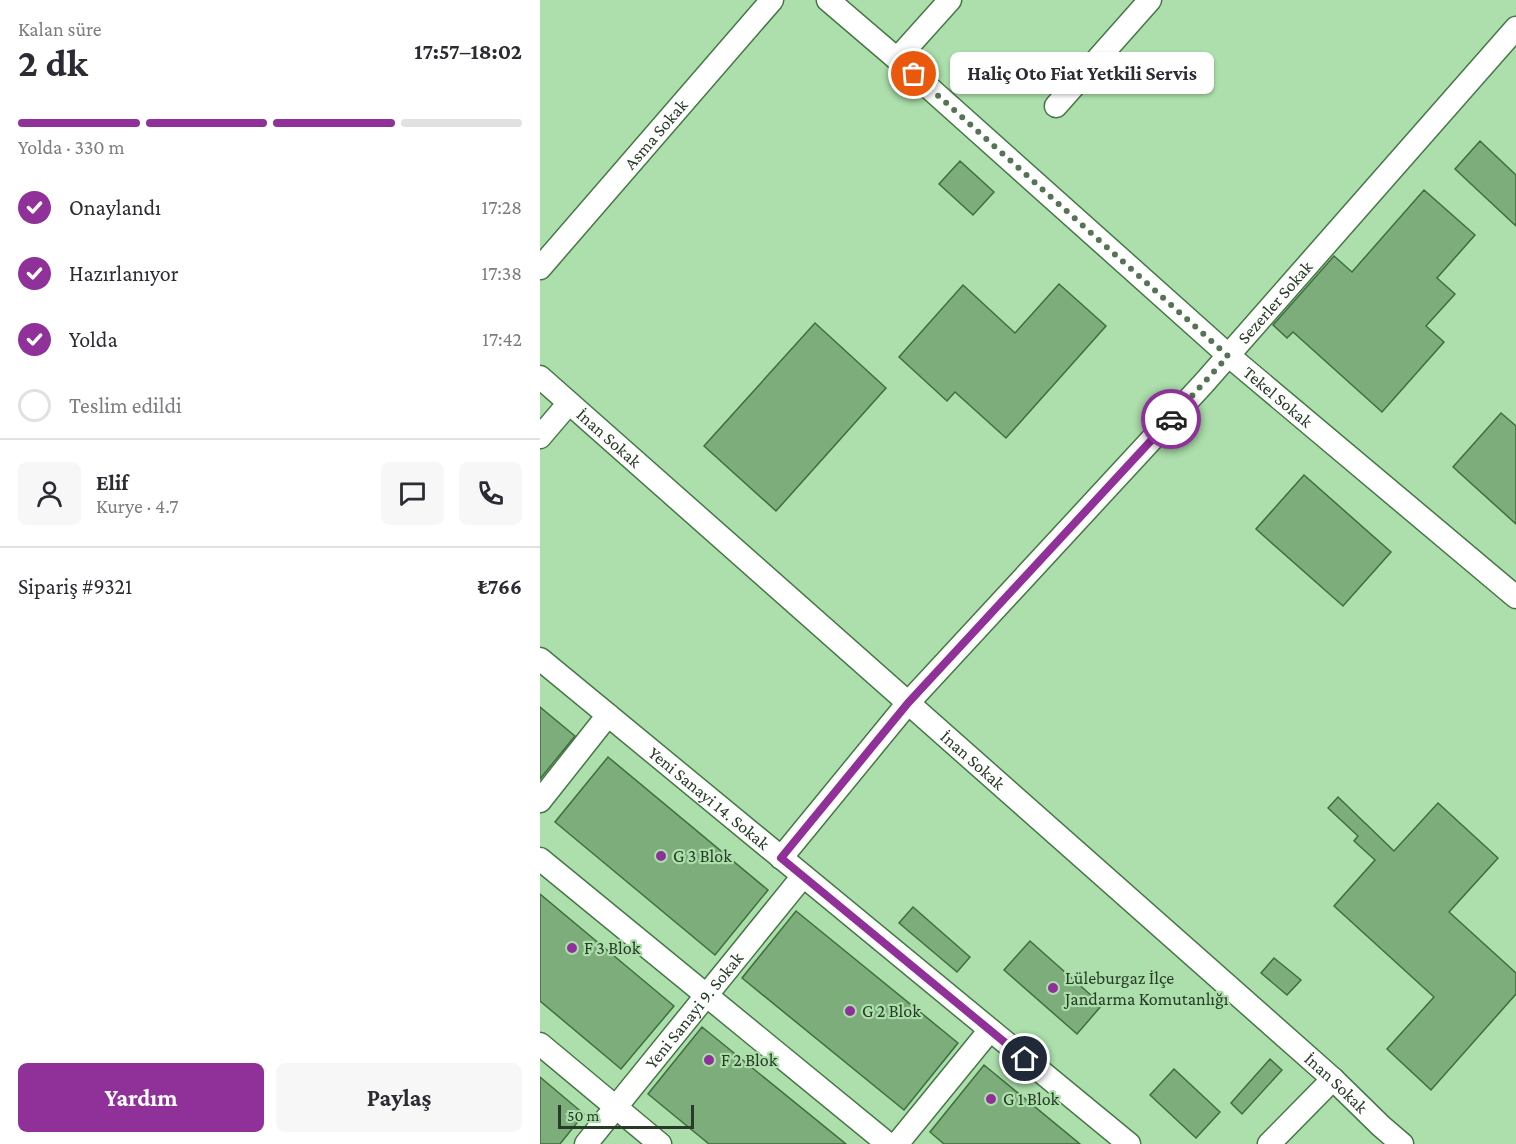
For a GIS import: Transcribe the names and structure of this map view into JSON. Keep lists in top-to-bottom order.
{
  "streets": {
    "street": [
      "Asma Sokak",
      "Sezerler Sokak",
      "Tekel Sokak",
      "İnan Sokak",
      "Yeni Sanayi 14. Sokak",
      "Yeni Sanayi 9. Sokak"
    ]
  },
  "crossings": [
    ["Sezerler Sokak", "Tekel Sokak"],
    ["Sezerler Sokak", "İnan Sokak"],
    ["Sezerler Sokak", "Yeni Sanayi 14. Sokak"],
    ["Yeni Sanayi 14. Sokak", "Yeni Sanayi 9. Sokak"]
  ],
  "places": [
    "Haliç Oto Fiat Yetkili Servis",
    "G 3 Blok",
    "F 3 Blok",
    "Lüleburgaz İlçe Jandarma Komutanlığı",
    "G 2 Blok",
    "F 2 Blok",
    "G 1 Blok"
  ],
  "scale_bar": "50 m",
  "page": {
    "heading": ["2 dk", "Kalan süre", "17:57–18:02"],
    "panel": [
      "Elif",
      "Kurye · 4.7",
      "Sipariş #9321",
      "₺766"
    ],
    "bubble": "Haliç Oto Fiat Yetkili Servis",
    "bar": "Yolda · 330 m",
    "list": [
      ["Onaylandı", "17:28"],
      ["Hazırlanıyor", "17:38"],
      ["Yolda", "17:42"],
      "Teslim edildi"
    ],
    "buttons": ["Yardım", "Paylaş"],
    "scale": "50 m"
  }
}
